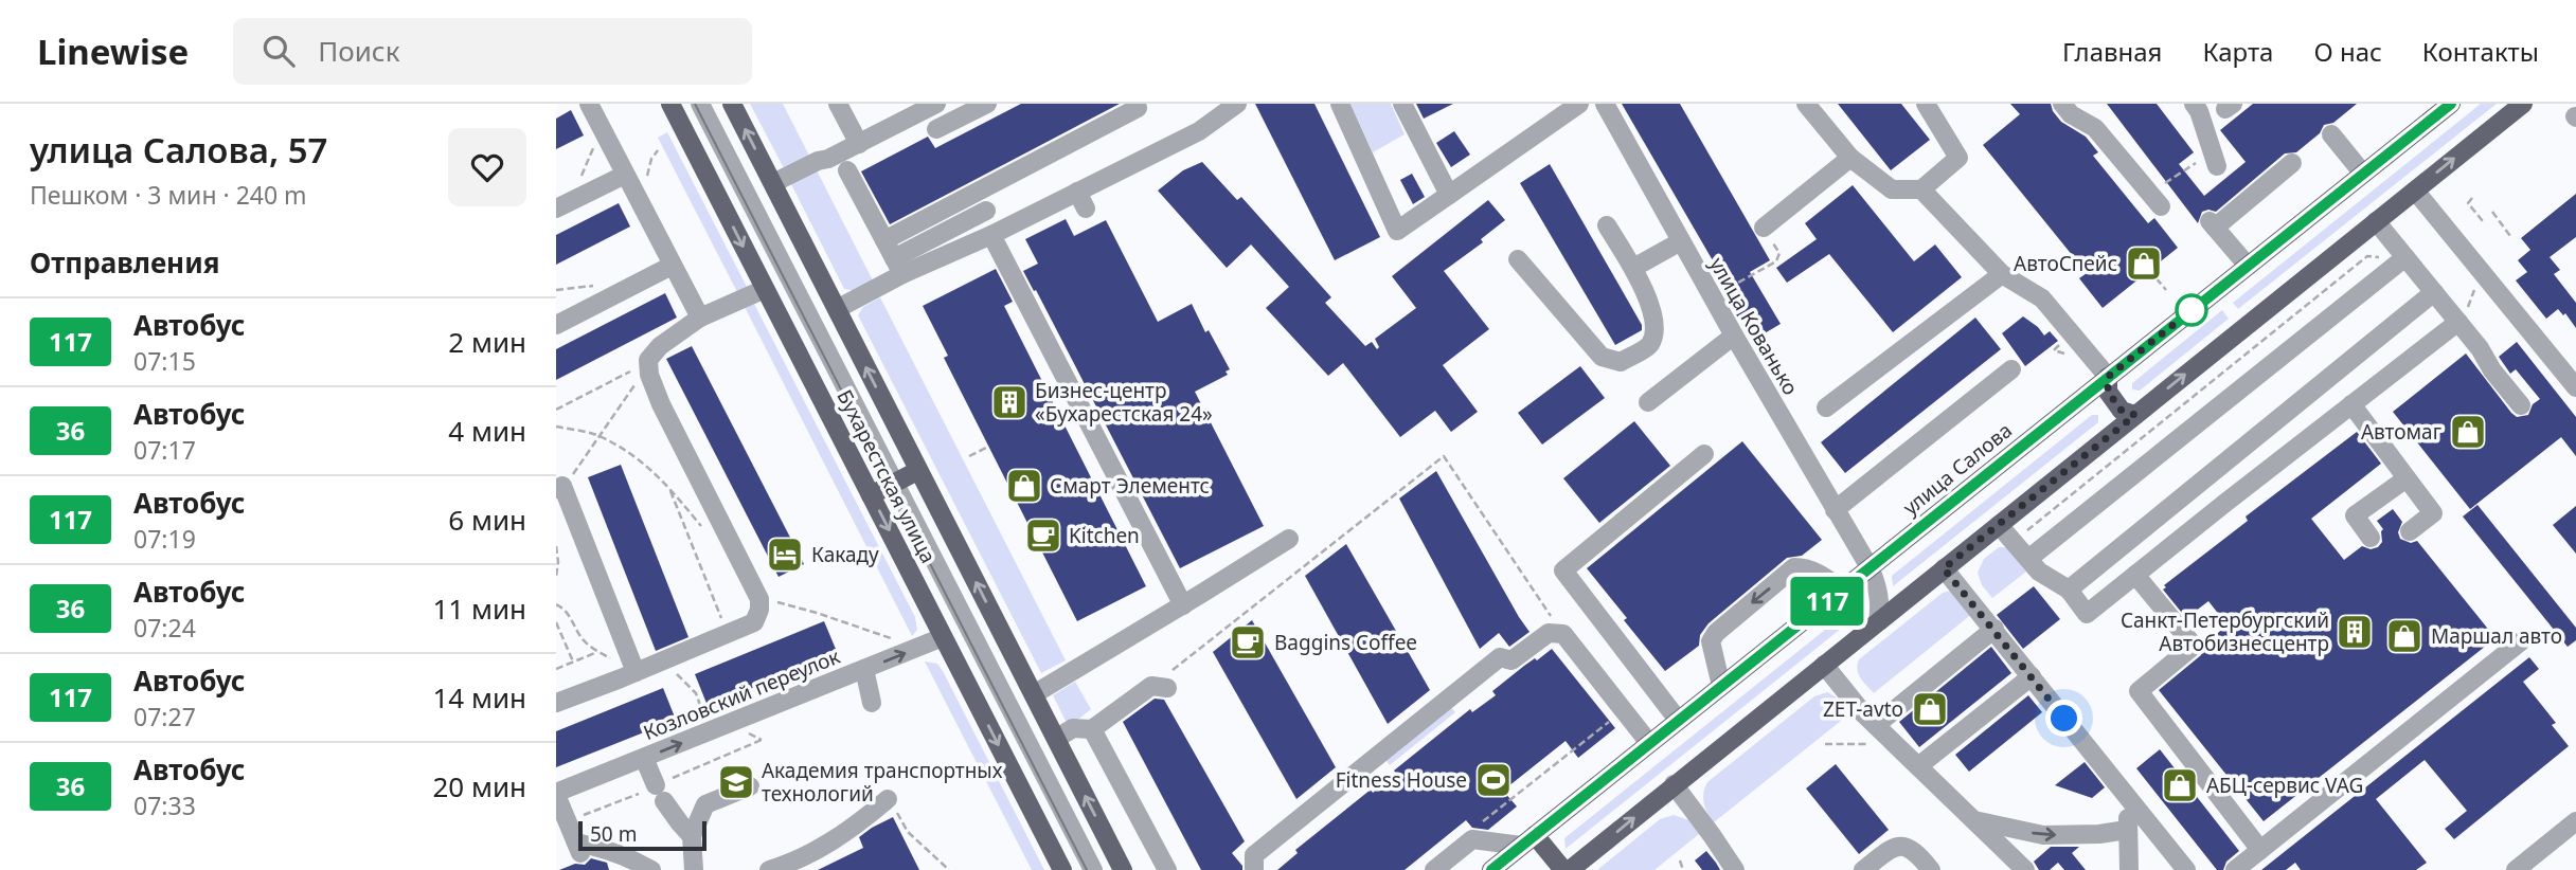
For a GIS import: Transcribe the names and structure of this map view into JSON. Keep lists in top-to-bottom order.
{
  "streets": {
    "main road": ["улица Салова", "Бухарестская улица"],
    "street": ["улица Кованько", "Козловский переулок"]
  },
  "crossings": [
    ["улица Кованько", "улица Салова"],
    ["Бухарестская улица", "Козловский переулок"]
  ],
  "places": {
    "shop": [
      "АвтоСпейс",
      "Автомаг",
      "Смарт Элементс",
      "Маршал авто",
      "ZET-avto",
      "АБЦ-сервис VAG"
    ],
    "building": ["Бизнес-центр «Бухарестская 24»", "Санкт-Петербургский Автобизнесцентр"],
    "cafe": ["Kitchen", "Baggins Coffee"],
    "hotel": ["Какаду"],
    "sports": ["Fitness House"],
    "school or university": ["Академия транспортных технологий"]
  },
  "lines": ["bus line 117"],
  "scale_bar": "50 m",
  "page": {
    "header": "Linewise",
    "search": "Поиск",
    "nav": [
      "Главная",
      "Карта",
      "О нас",
      "Контакты"
    ],
    "heading": [
      ["улица Салова, 57", "Пешком · 3 мин · 240 m"],
      "Отправления"
    ],
    "on_map": "117",
    "list": [
      {
        "mark": "117",
        "name": "Автобус",
        "note": "07:15",
        "value": "2 мин"
      },
      {
        "mark": "36",
        "name": "Автобус",
        "note": "07:17",
        "value": "4 мин"
      },
      {
        "mark": "117",
        "name": "Автобус",
        "note": "07:19",
        "value": "6 мин"
      },
      {
        "mark": "36",
        "name": "Автобус",
        "note": "07:24",
        "value": "11 мин"
      },
      {
        "mark": "117",
        "name": "Автобус",
        "note": "07:27",
        "value": "14 мин"
      },
      {
        "mark": "36",
        "name": "Автобус",
        "note": "07:33",
        "value": "20 мин"
      }
    ],
    "scale": "50 m"
  }
}
